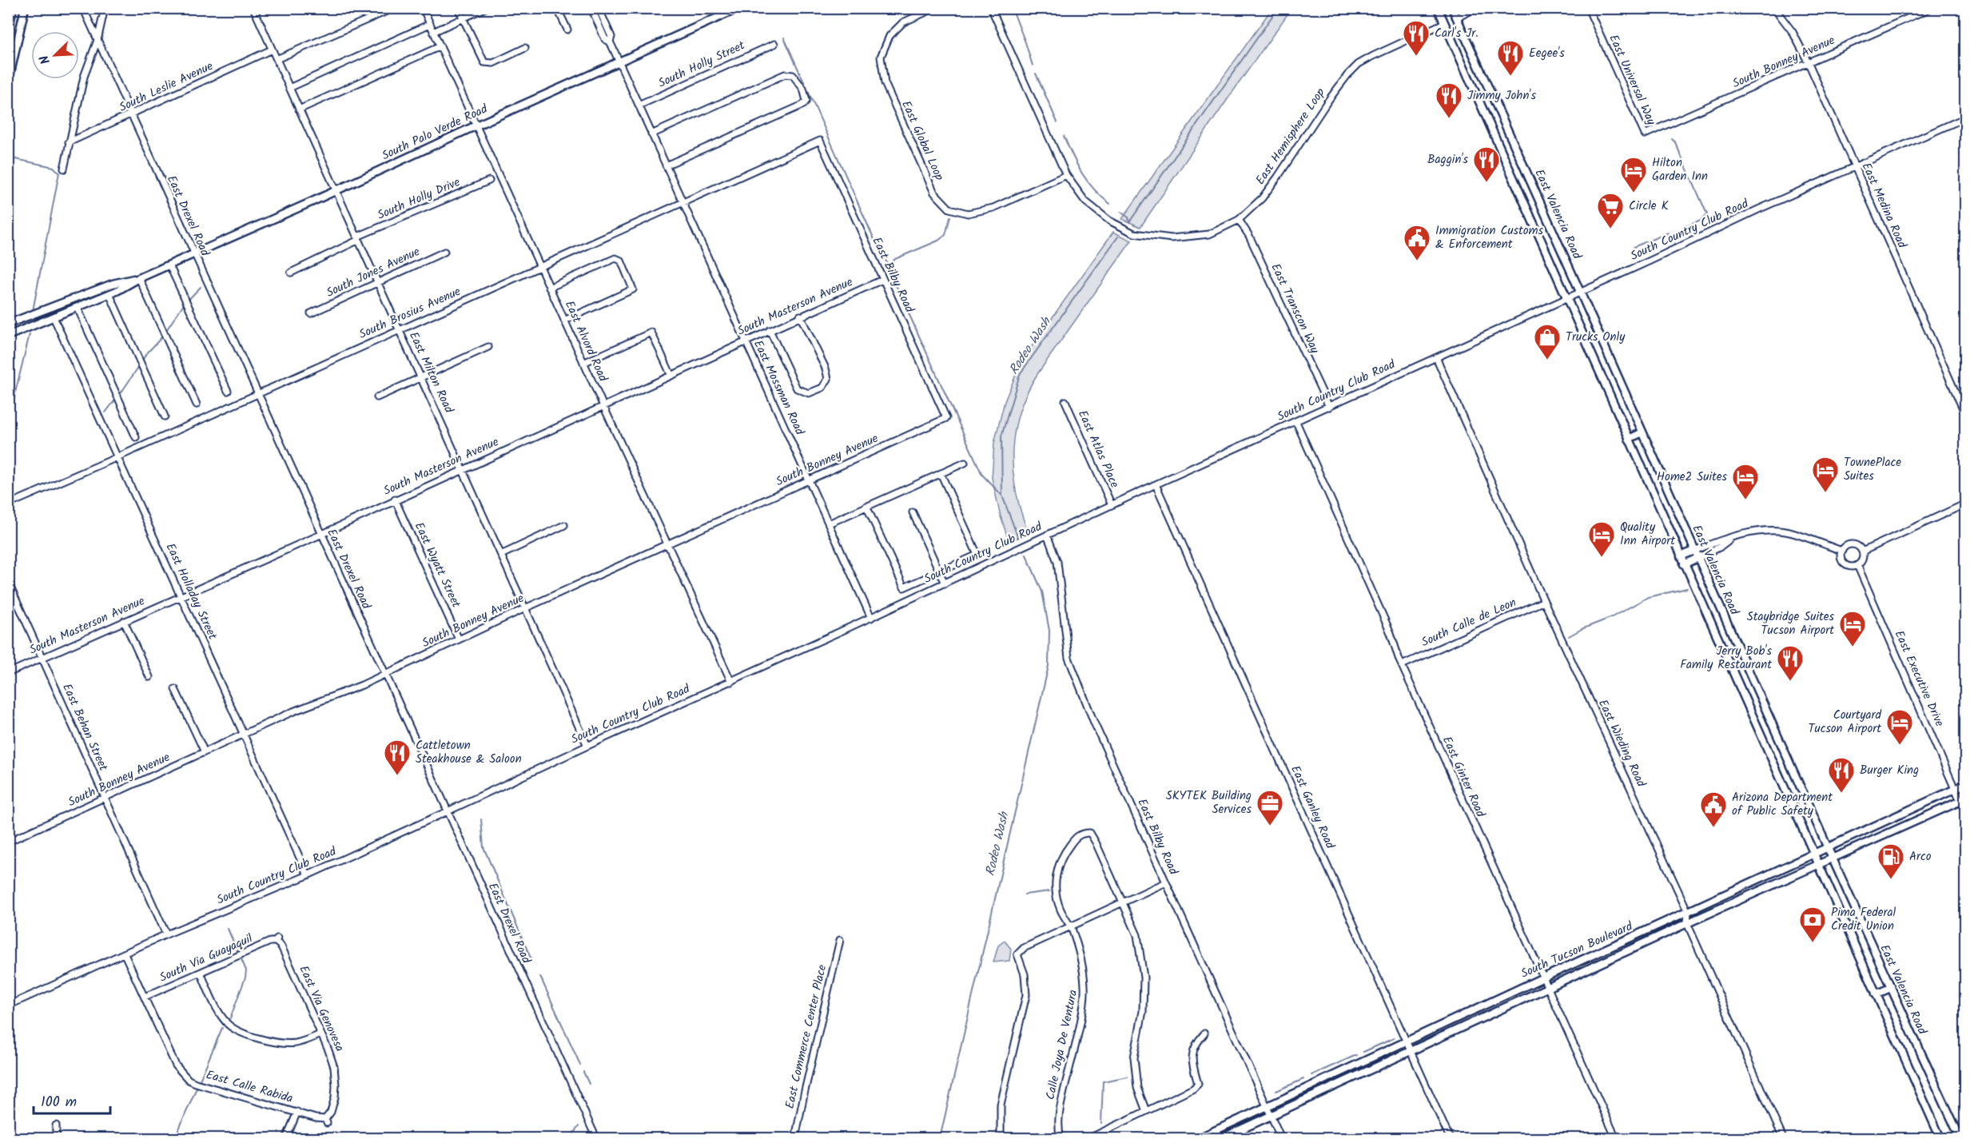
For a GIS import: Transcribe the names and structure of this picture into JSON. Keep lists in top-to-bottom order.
{
  "streets": {
    "main road": ["South Palo Verde Road", "East Valencia Road", "South Tucson Boulevard"],
    "street": [
      "South Bonney Avenue",
      "South Holly Street",
      "East Universal Way",
      "South Leslie Avenue",
      "East Hemisphere Loop",
      "East Global Loop",
      "South Holly Drive",
      "East Medina Road",
      "East Drexel Road",
      "South Country Club Road",
      "South Jones Avenue",
      "East Bilby Road",
      "South Masterson Avenue",
      "East Transcon Way",
      "South Brosius Avenue",
      "East Alvord Road",
      "East Milton Road",
      "East Mossman Road",
      "East Atlas Place",
      "East Wyatt Street",
      "East Holladay Street",
      "South Calle de Leon",
      "East Executive Drive",
      "East Behan Street",
      "East Wieding Road",
      "East Ginter Road",
      "East Ganley Road",
      "South Via Guayaquil",
      "East Via Genovesa",
      "East Commerce Center Place",
      "Calle Joya De Ventura",
      "East Calle Rabida"
    ]
  },
  "crossings": [
    ["South Bonney Avenue", "East Universal Way"],
    ["South Bonney Avenue", "East Medina Road"],
    ["South Bonney Avenue", "East Drexel Road"],
    ["South Bonney Avenue", "East Bilby Road"],
    ["South Bonney Avenue", "East Alvord Road"],
    ["South Bonney Avenue", "East Milton Road"],
    ["South Bonney Avenue", "East Mossman Road"],
    ["South Bonney Avenue", "East Wyatt Street"],
    ["South Bonney Avenue", "East Holladay Street"],
    ["South Bonney Avenue", "East Behan Street"],
    ["South Holly Street", "East Mossman Road"],
    ["South Leslie Avenue", "East Drexel Road"],
    ["South Leslie Avenue", "East Milton Road"],
    ["South Palo Verde Road", "East Drexel Road"],
    ["South Palo Verde Road", "East Alvord Road"],
    ["South Palo Verde Road", "East Milton Road"],
    ["South Palo Verde Road", "East Mossman Road"],
    ["South Palo Verde Road", "East Holladay Street"],
    ["East Hemisphere Loop", "East Global Loop"],
    ["East Hemisphere Loop", "East Transcon Way"],
    ["South Holly Drive", "East Milton Road"],
    ["East Medina Road", "South Country Club Road"],
    ["East Valencia Road", "South Country Club Road"],
    ["East Valencia Road", "South Tucson Boulevard"],
    ["East Drexel Road", "South Country Club Road"],
    ["East Drexel Road", "South Masterson Avenue"],
    ["East Drexel Road", "South Brosius Avenue"],
    ["South Country Club Road", "East Bilby Road"],
    ["South Country Club Road", "East Transcon Way"],
    ["South Country Club Road", "East Alvord Road"],
    ["South Country Club Road", "East Milton Road"],
    ["South Country Club Road", "East Mossman Road"],
    ["South Country Club Road", "East Atlas Place"],
    ["South Country Club Road", "East Holladay Street"],
    ["South Country Club Road", "East Behan Street"],
    ["South Country Club Road", "East Wieding Road"],
    ["South Country Club Road", "East Ginter Road"],
    ["South Country Club Road", "East Ganley Road"],
    ["South Country Club Road", "East Calle Rabida"],
    ["South Jones Avenue", "East Milton Road"],
    ["East Bilby Road", "South Masterson Avenue"],
    ["East Bilby Road", "South Brosius Avenue"],
    ["East Bilby Road", "South Tucson Boulevard"],
    ["South Masterson Avenue", "East Alvord Road"],
    ["South Masterson Avenue", "East Milton Road"],
    ["South Masterson Avenue", "East Mossman Road"],
    ["South Masterson Avenue", "East Wyatt Street"],
    ["South Masterson Avenue", "East Holladay Street"],
    ["South Masterson Avenue", "East Behan Street"],
    ["South Brosius Avenue", "East Alvord Road"],
    ["South Brosius Avenue", "East Milton Road"],
    ["South Brosius Avenue", "East Mossman Road"],
    ["South Brosius Avenue", "East Holladay Street"],
    ["South Calle de Leon", "East Wieding Road"],
    ["South Calle de Leon", "East Ginter Road"],
    ["East Executive Drive", "South Tucson Boulevard"],
    ["East Wieding Road", "South Tucson Boulevard"],
    ["East Ginter Road", "South Tucson Boulevard"],
    ["East Ganley Road", "South Tucson Boulevard"],
    ["South Via Guayaquil", "East Via Genovesa"],
    ["South Via Guayaquil", "East Calle Rabida"],
    ["East Via Genovesa", "East Calle Rabida"]
  ],
  "water": ["Rodeo Wash"],
  "places": {
    "restaurant": [
      "Carl's Jr.",
      "Eegee's",
      "Jimmy John's",
      "Baggin's",
      "Jerry Bob's Family Restaurant",
      "Cattletown Steakhouse & Saloon",
      "Burger King"
    ],
    "hotel": [
      "Hilton Garden Inn",
      "TownePlace Suites",
      "Home2 Suites",
      "Quality Inn Airport",
      "Staybridge Suites Tucson Airport",
      "Courtyard Tucson Airport"
    ],
    "supermarket": ["Circle K"],
    "public building": ["Immigration Customs & Enforcement", "Arizona Department of Public Safety"],
    "shop": ["Trucks Only"],
    "office": ["SKYTEK Building Services"],
    "fuel station": ["Arco"],
    "bank": ["Pima Federal Credit Union"]
  },
  "scale_bar": "100 m",
  "north": "bottom left"
}
